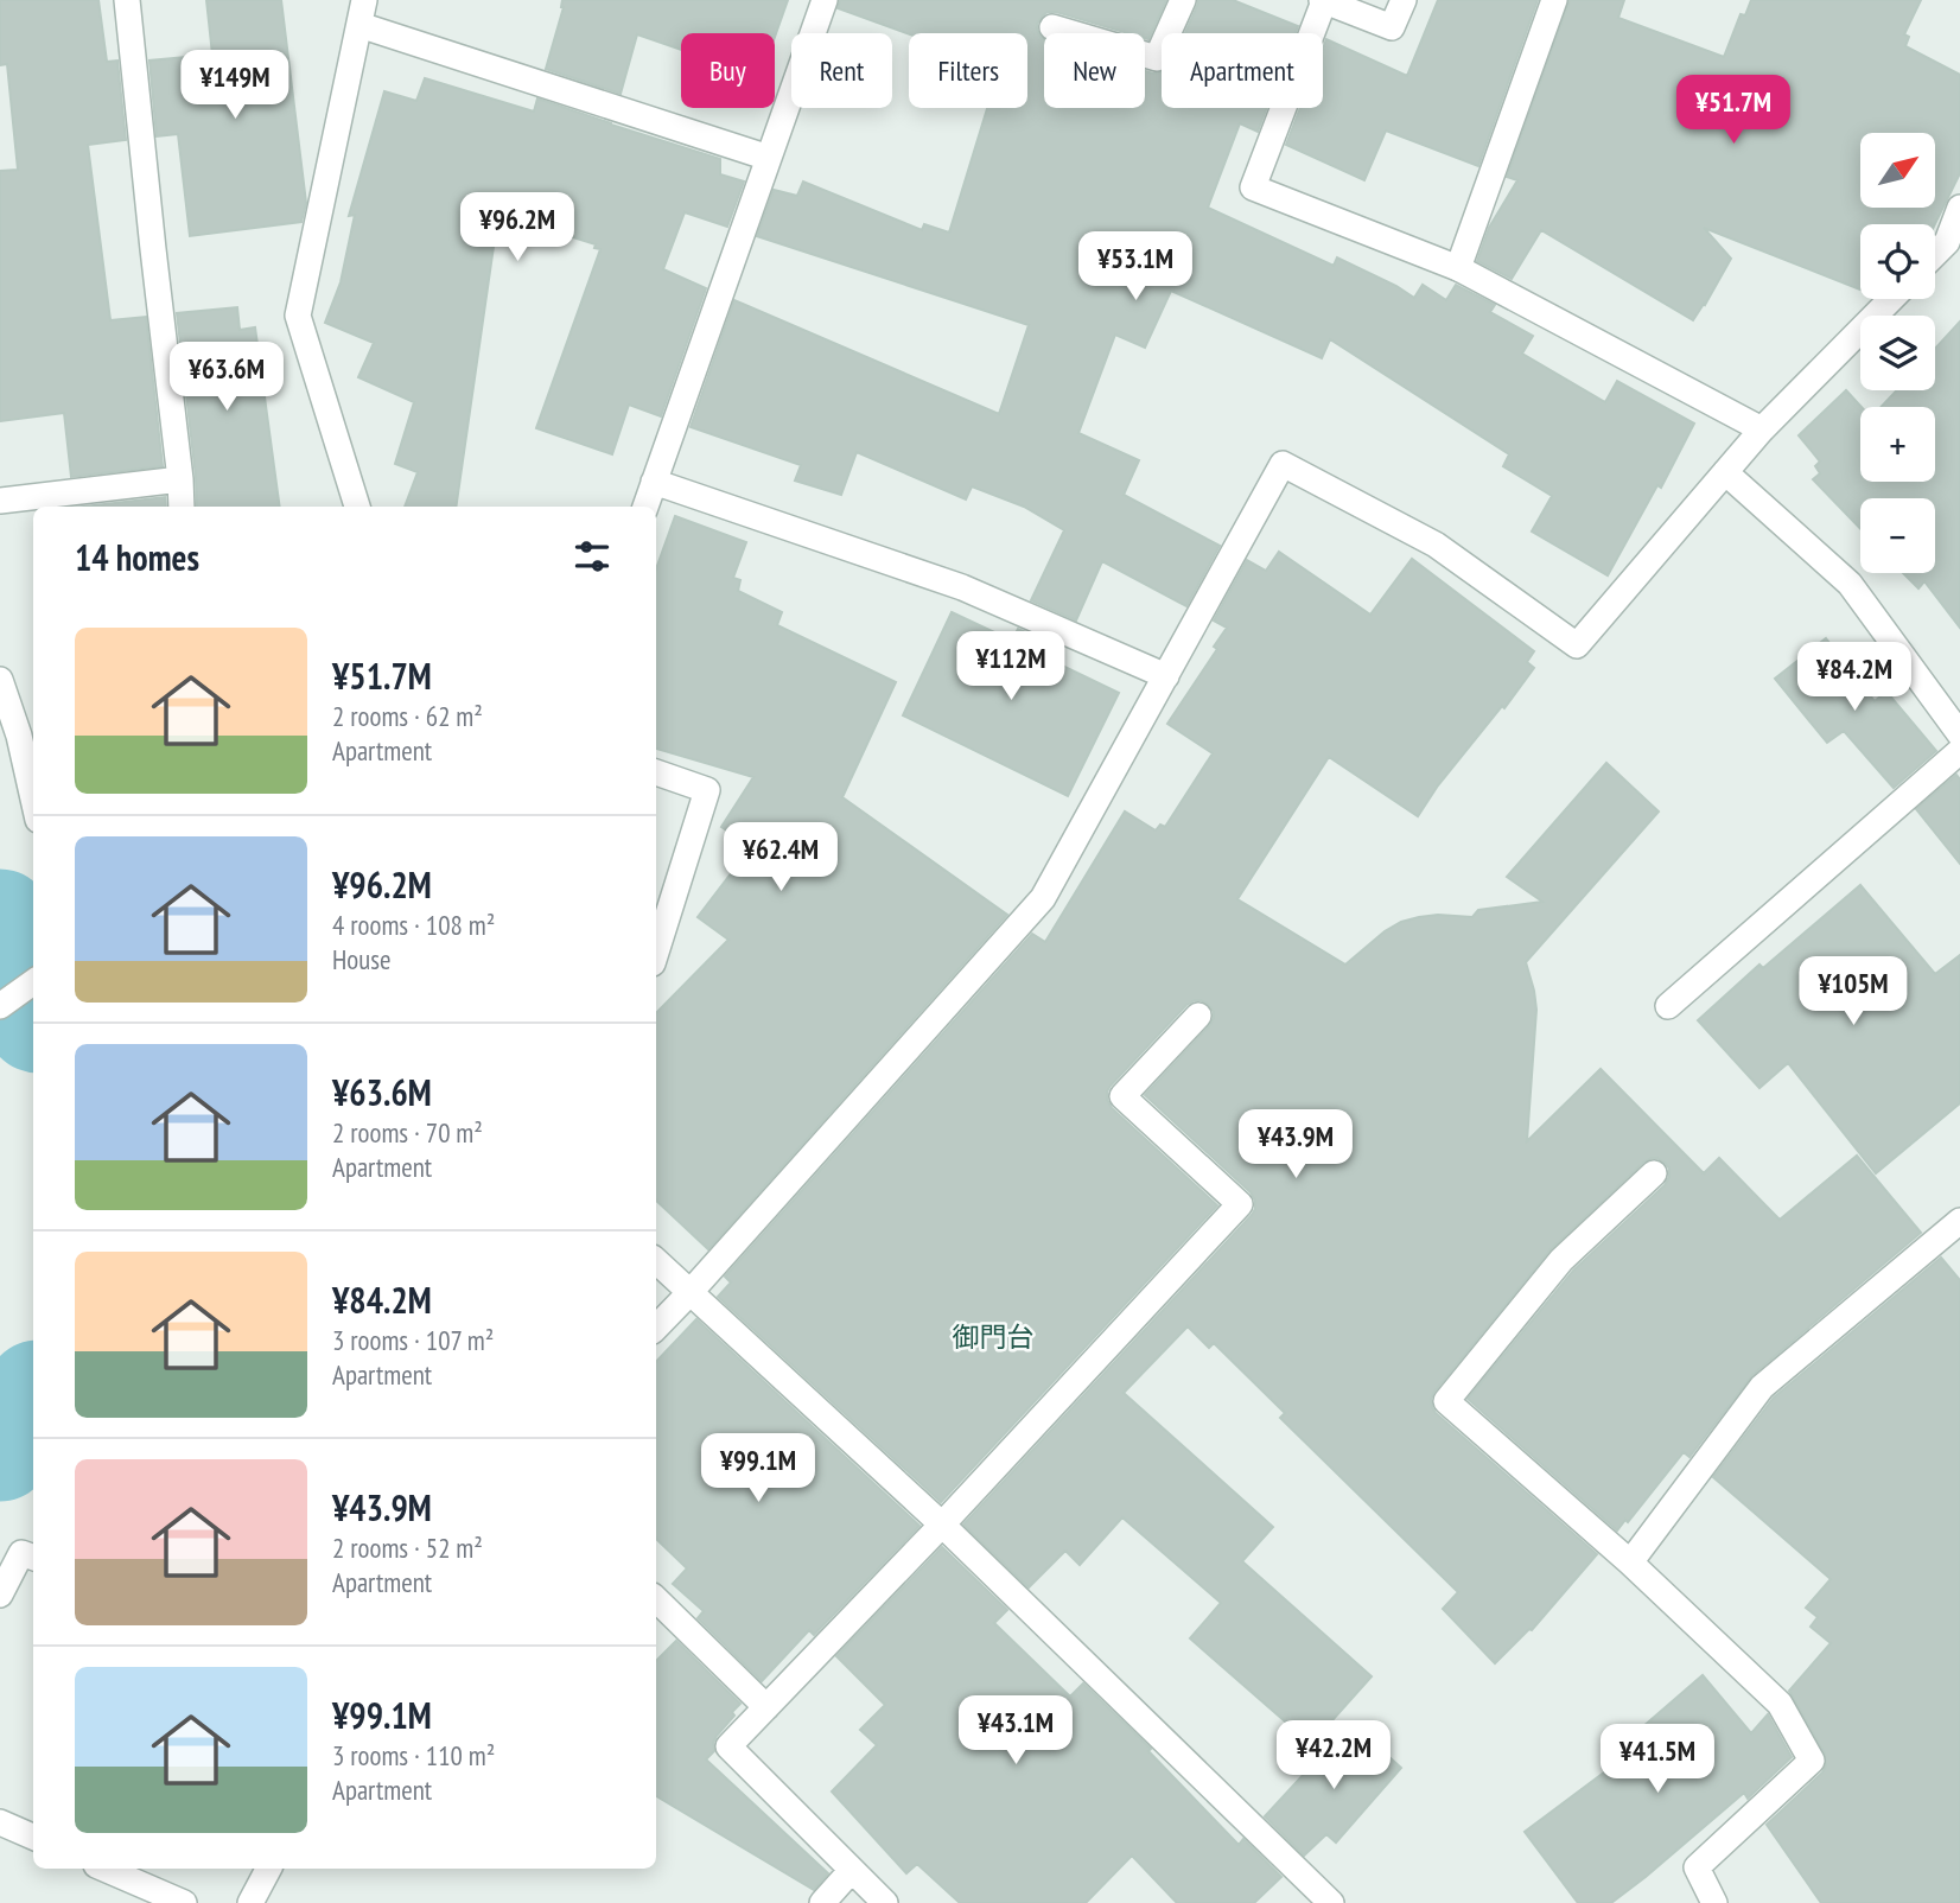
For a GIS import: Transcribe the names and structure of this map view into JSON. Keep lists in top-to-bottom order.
{
  "districts": ["御門台"],
  "north": "top right",
  "page": {
    "chip": [
      "Buy",
      "Rent",
      "Filters",
      "New",
      "Apartment"
    ],
    "price": [
      "¥149M",
      "¥51.7M",
      "¥96.2M",
      "¥53.1M",
      "¥63.6M",
      "¥112M",
      "¥84.2M",
      "¥62.4M",
      "¥105M",
      "¥43.9M",
      "¥99.1M",
      "¥43.1M",
      "¥42.2M",
      "¥41.5M"
    ],
    "map_buttons": ["+", "−"],
    "heading": "14 homes",
    "list": [
      {
        "name": "¥51.7M",
        "note": "2 rooms · 62 m² · Apartment"
      },
      {
        "name": "¥96.2M",
        "note": "4 rooms · 108 m² · House"
      },
      {
        "name": "¥63.6M",
        "note": "2 rooms · 70 m² · Apartment"
      },
      {
        "name": "¥84.2M",
        "note": "3 rooms · 107 m² · Apartment"
      },
      {
        "name": "¥43.9M",
        "note": "2 rooms · 52 m² · Apartment"
      },
      {
        "name": "¥99.1M",
        "note": "3 rooms · 110 m² · Apartment"
      }
    ]
  }
}
